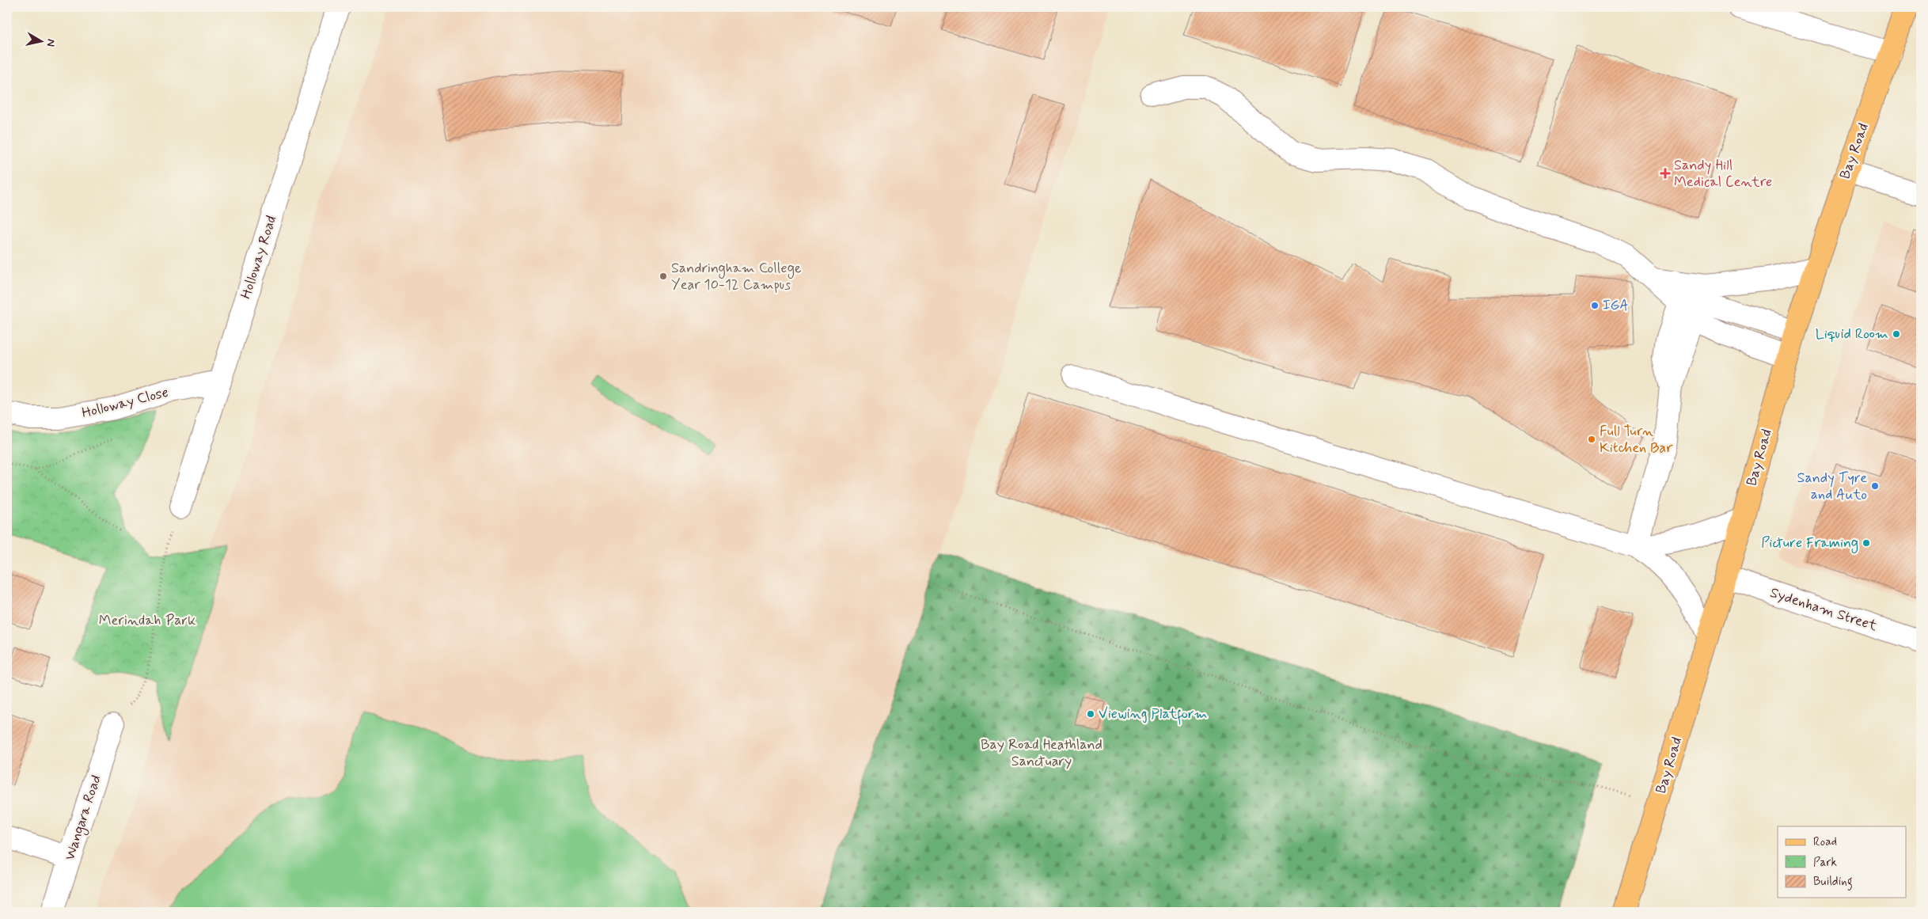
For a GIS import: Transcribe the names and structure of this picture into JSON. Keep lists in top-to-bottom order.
{
  "streets": {
    "main road": ["Bay Road"],
    "street": [
      "Holloway Road",
      "Holloway Close",
      "Sydenham Street",
      "Wangara Road"
    ]
  },
  "crossings": [
    ["Bay Road", "Sydenham Street"],
    ["Holloway Road", "Holloway Close"]
  ],
  "parks": ["Merindah Park", "Bay Road Heathland Sanctuary"],
  "places": {
    "health": ["Sandy Hill Medical Centre"],
    "other": [
      "Sandringham College Year 10-12 Campus",
      "IGA",
      "Liquid Room",
      "Full Turn Kitchen Bar",
      "Sandy Tyre and Auto",
      "Picture Framing",
      "Viewing Platform"
    ]
  },
  "legend": ["Road", "Park", "Building"],
  "north": "right"
}
